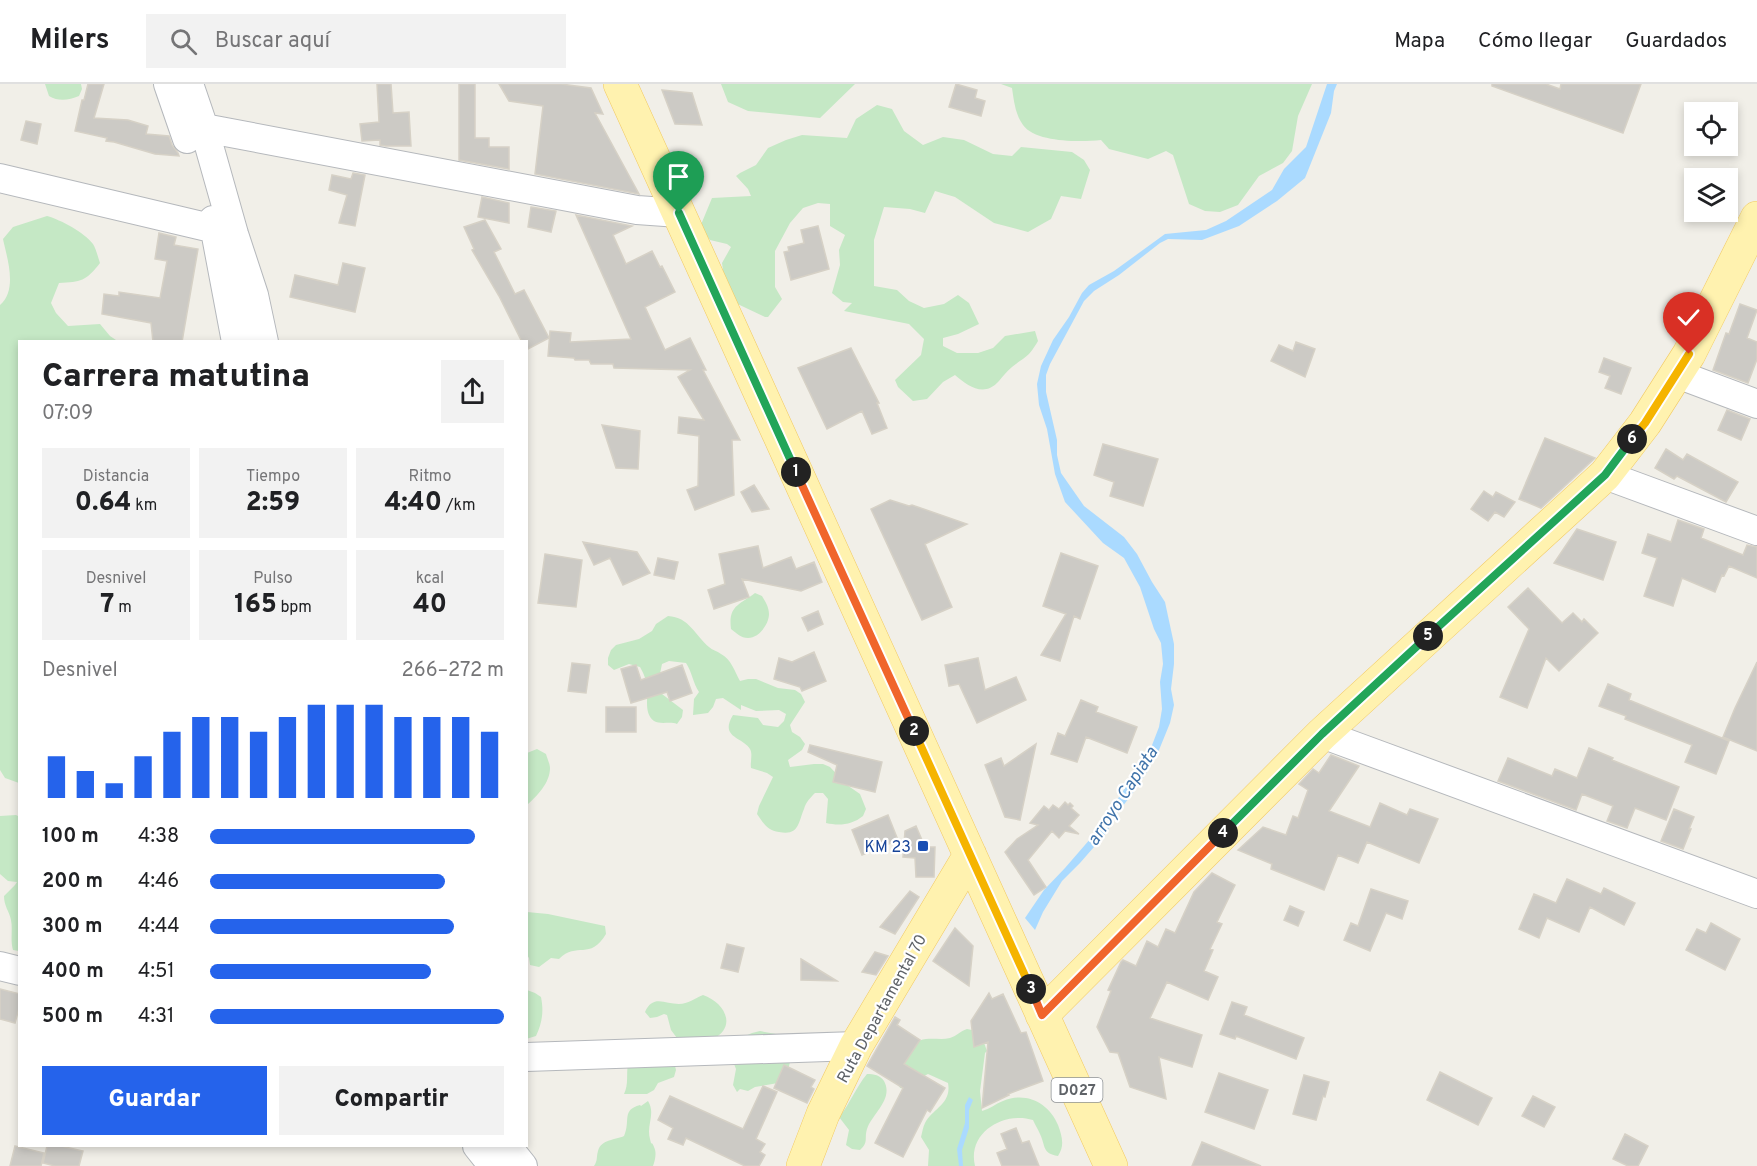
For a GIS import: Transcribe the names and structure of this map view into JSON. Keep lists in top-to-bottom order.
{
  "streets": {
    "main road": ["Ruta Departamental 70", "D027"]
  },
  "crossings": [
    ["Ruta Departamental 70", "D027"]
  ],
  "water": ["arroyo Capiata"],
  "places": {
    "transit": ["KM 23"]
  },
  "page": {
    "header": "Milers",
    "search": "Buscar aquí",
    "nav": ["Mapa", "Cómo llegar", "Guardados"],
    "heading": ["Carrera matutina", "07:09"],
    "pins": [
      "6",
      "1",
      "5",
      "2",
      "4",
      "3"
    ],
    "stats": [
      ["Distancia", "0.64 km"],
      ["Tiempo", "2:59"],
      ["Ritmo", "4:40 /km"],
      ["Desnivel", "7 m"],
      ["Pulso", "165 bpm"],
      ["kcal", "40"]
    ],
    "chart": ["Desnivel", "266–272 m"],
    "list": [
      {
        "name": "100 m",
        "note": "4:38"
      },
      {
        "name": "200 m",
        "note": "4:46"
      },
      {
        "name": "300 m",
        "note": "4:44"
      },
      {
        "name": "400 m",
        "note": "4:51"
      },
      {
        "name": "500 m",
        "note": "4:31"
      }
    ],
    "buttons": ["Guardar", "Compartir"]
  }
}
